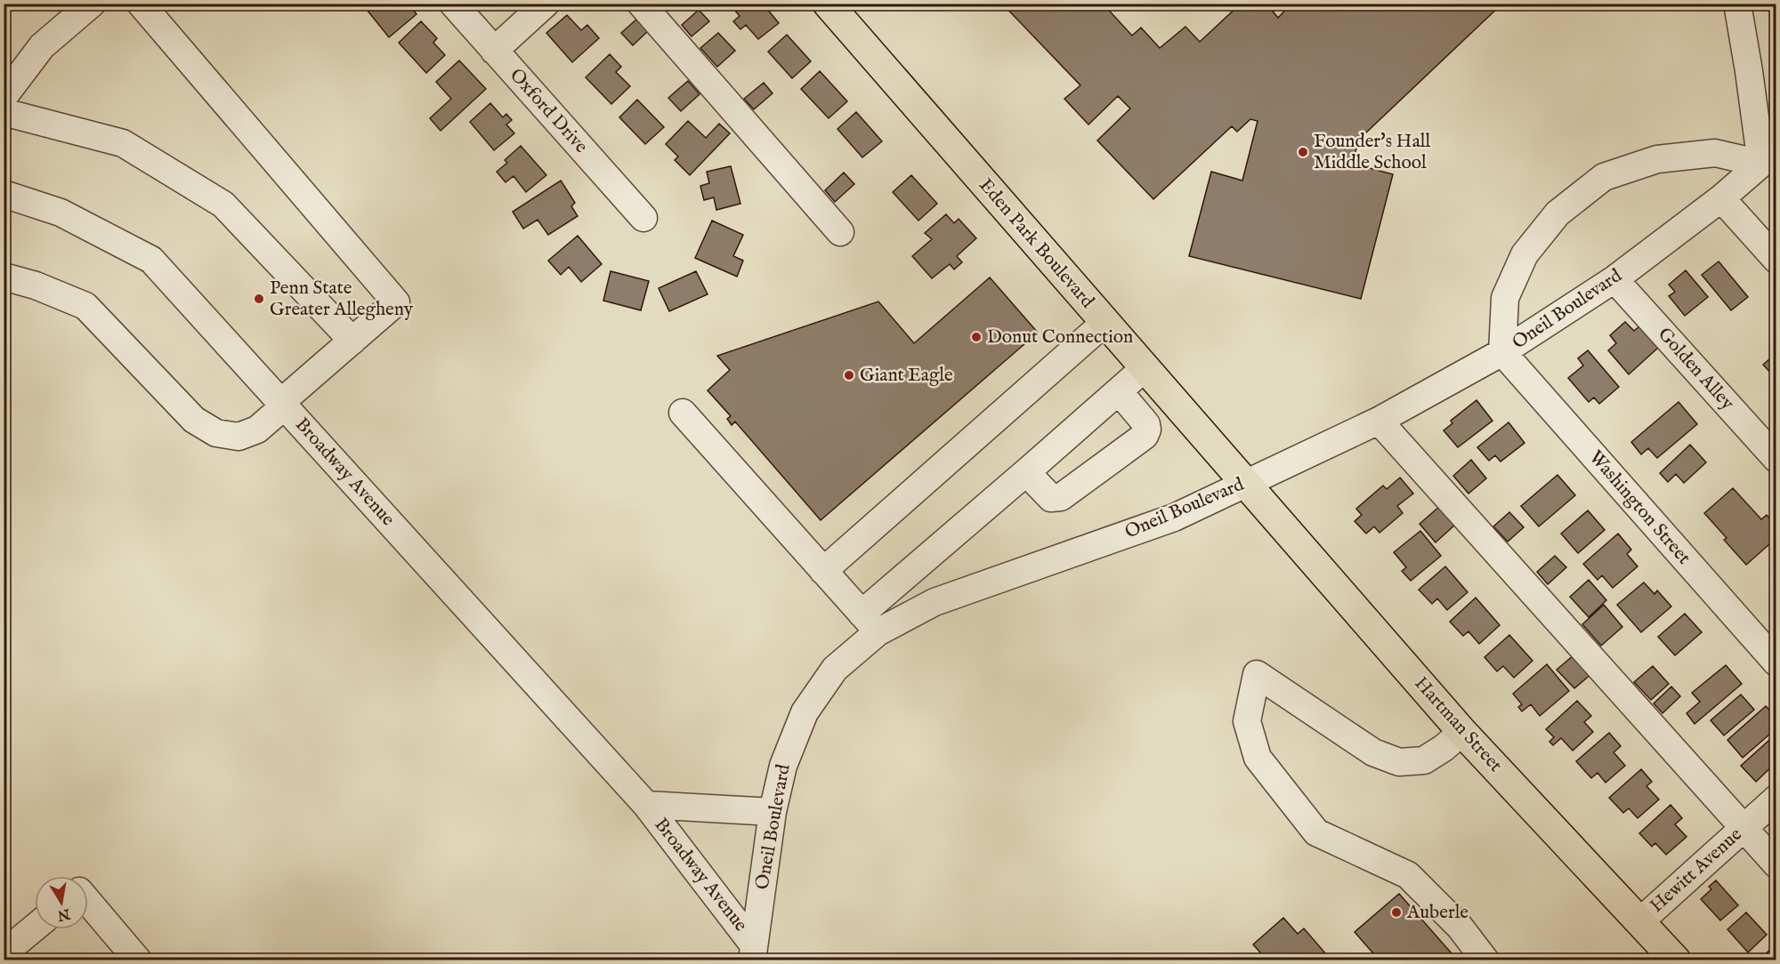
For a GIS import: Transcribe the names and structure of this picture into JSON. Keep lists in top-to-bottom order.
{
  "streets": {
    "main road": ["Eden Park Boulevard", "Hartman Street"],
    "street": [
      "Oxford Drive",
      "Oneil Boulevard",
      "Golden Alley",
      "Broadway Avenue",
      "Washington Street",
      "Hewitt Avenue"
    ]
  },
  "crossings": [
    ["Eden Park Boulevard", "Oneil Boulevard"],
    ["Eden Park Boulevard", "Hartman Street"],
    ["Oneil Boulevard", "Golden Alley"],
    ["Oneil Boulevard", "Broadway Avenue"],
    ["Oneil Boulevard", "Washington Street"],
    ["Oneil Boulevard", "Hartman Street"],
    ["Hartman Street", "Hewitt Avenue"]
  ],
  "places": [
    "Founder's Hall Middle School",
    "Penn State Greater Allegheny",
    "Donut Connection",
    "Giant Eagle",
    "Auberle"
  ],
  "north": "bottom"
}
